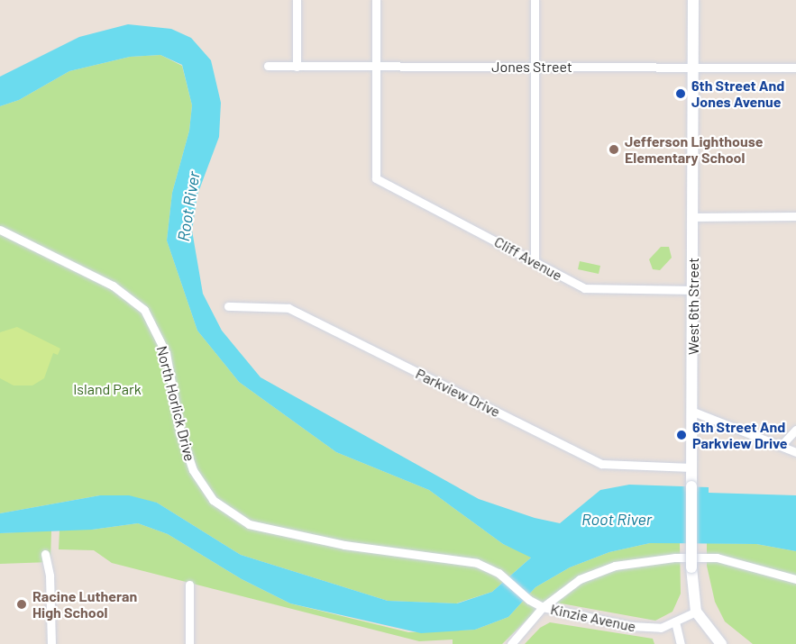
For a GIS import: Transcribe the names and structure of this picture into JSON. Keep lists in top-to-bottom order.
{
  "streets": {
    "street": [
      "Jones Street",
      "Cliff Avenue",
      "West 6th Street",
      "Parkview Drive",
      "North Horlick Drive",
      "Kinzie Avenue"
    ]
  },
  "crossings": [
    ["Jones Street", "Cliff Avenue"],
    ["Jones Street", "West 6th Street"],
    ["Cliff Avenue", "West 6th Street"],
    ["West 6th Street", "Parkview Drive"],
    ["West 6th Street", "Kinzie Avenue"],
    ["North Horlick Drive", "Kinzie Avenue"]
  ],
  "water": ["Root River"],
  "parks": ["Island Park"],
  "places": [
    "6th Street And Jones Avenue",
    "Jefferson Lighthouse Elementary School",
    "6th Street And Parkview Drive",
    "Racine Lutheran High School"
  ]
}
